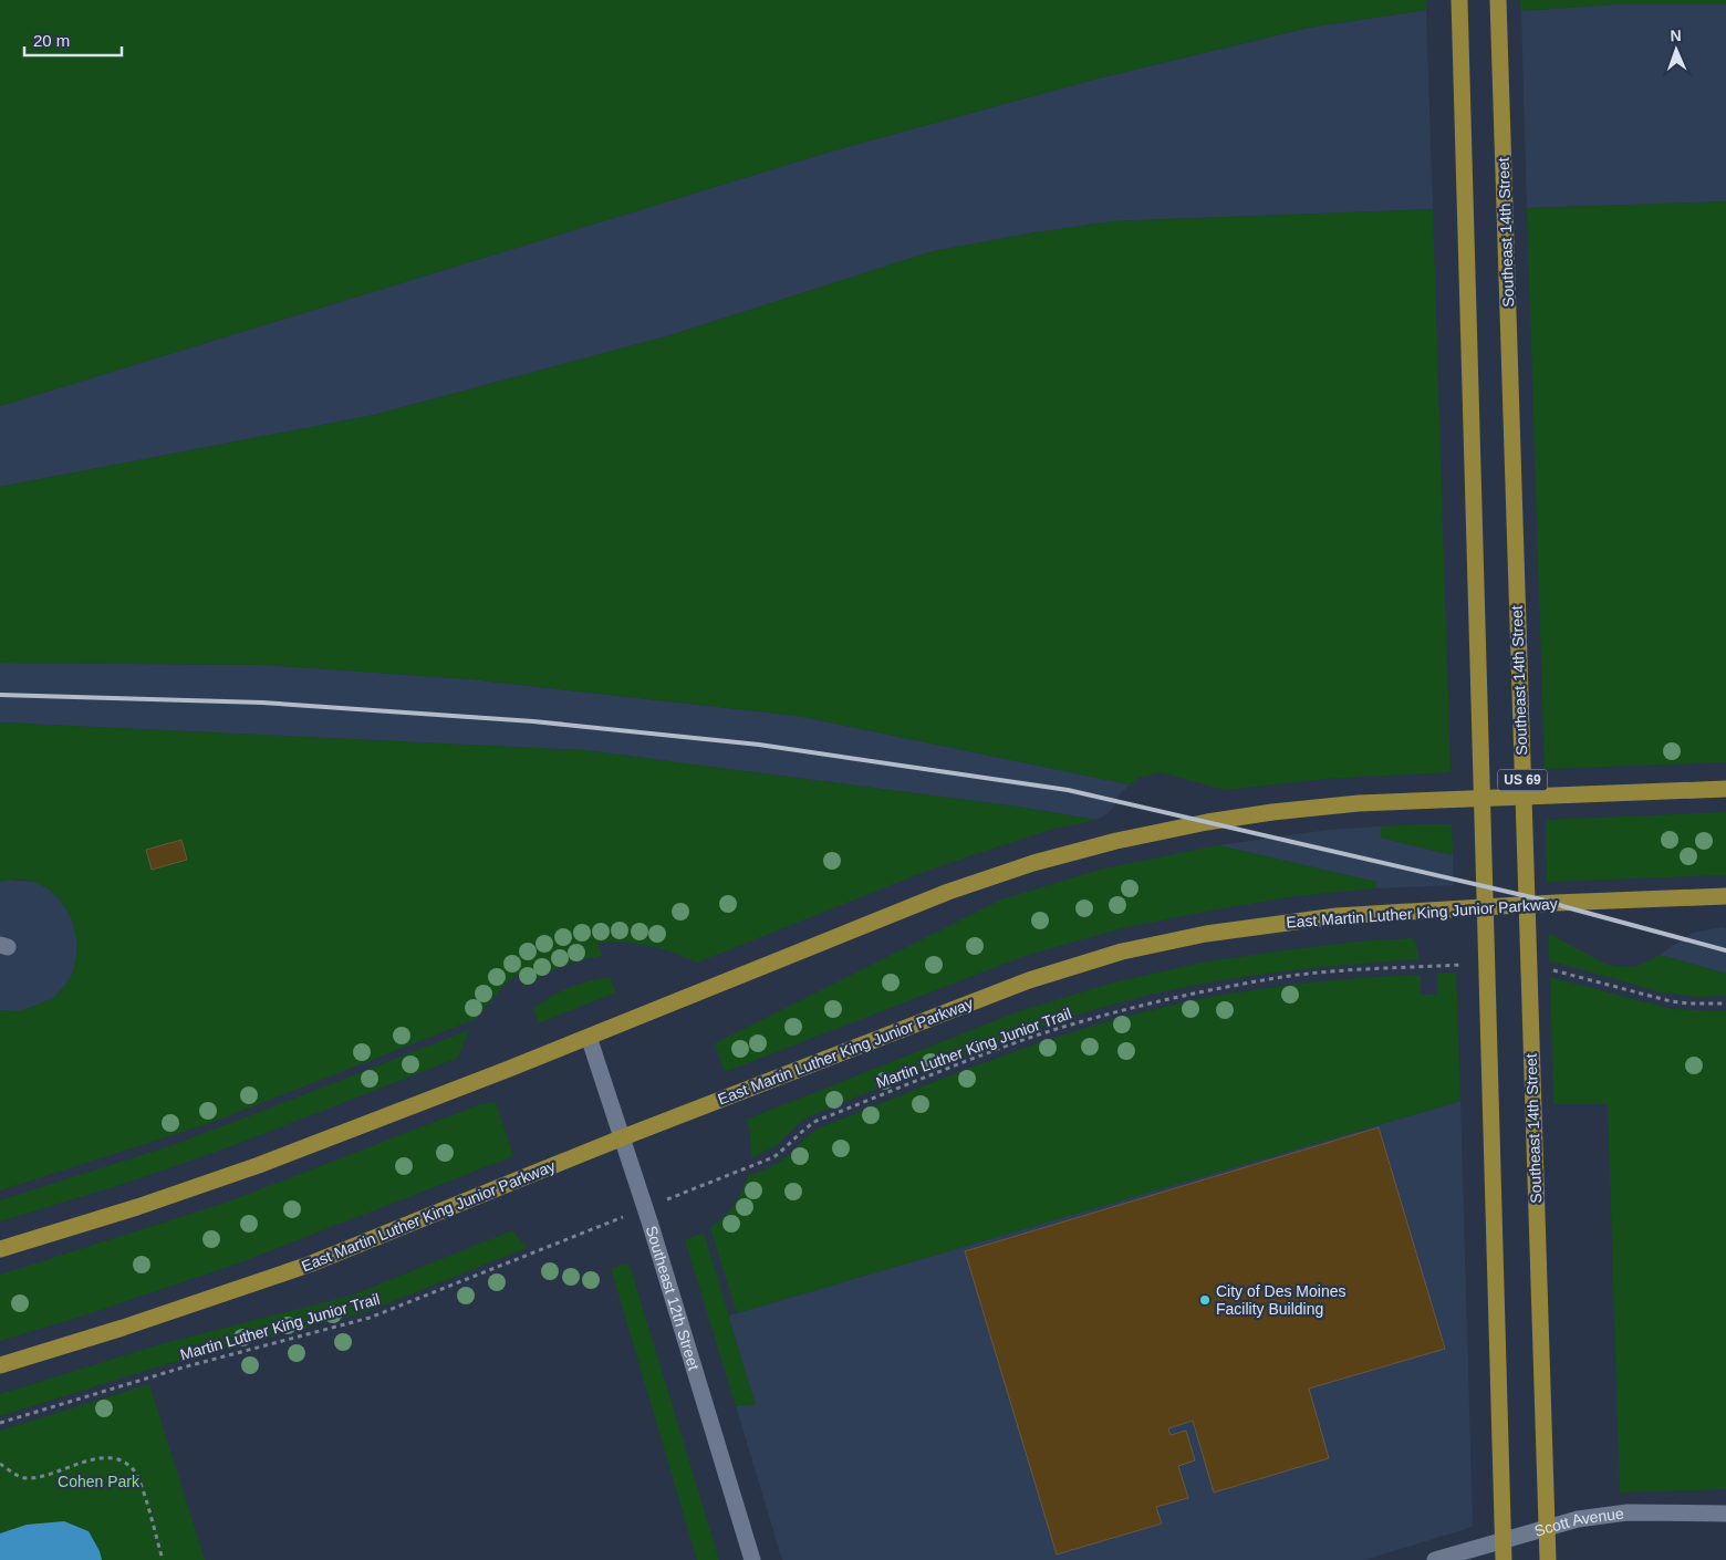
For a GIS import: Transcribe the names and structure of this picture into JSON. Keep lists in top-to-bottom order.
{
  "streets": {
    "main road": ["Southeast 14th Street", "US 69", "East Martin Luther King Junior Parkway"],
    "street": ["Southeast 12th Street", "Scott Avenue"],
    "path": ["Martin Luther King Junior Trail"]
  },
  "crossings": [
    ["East Martin Luther King Junior Parkway", "Southeast 12th Street"]
  ],
  "parks": ["Cohen Park"],
  "places": ["City of Des Moines Facility Building"],
  "scale_bar": "20 m",
  "north": "top"
}
